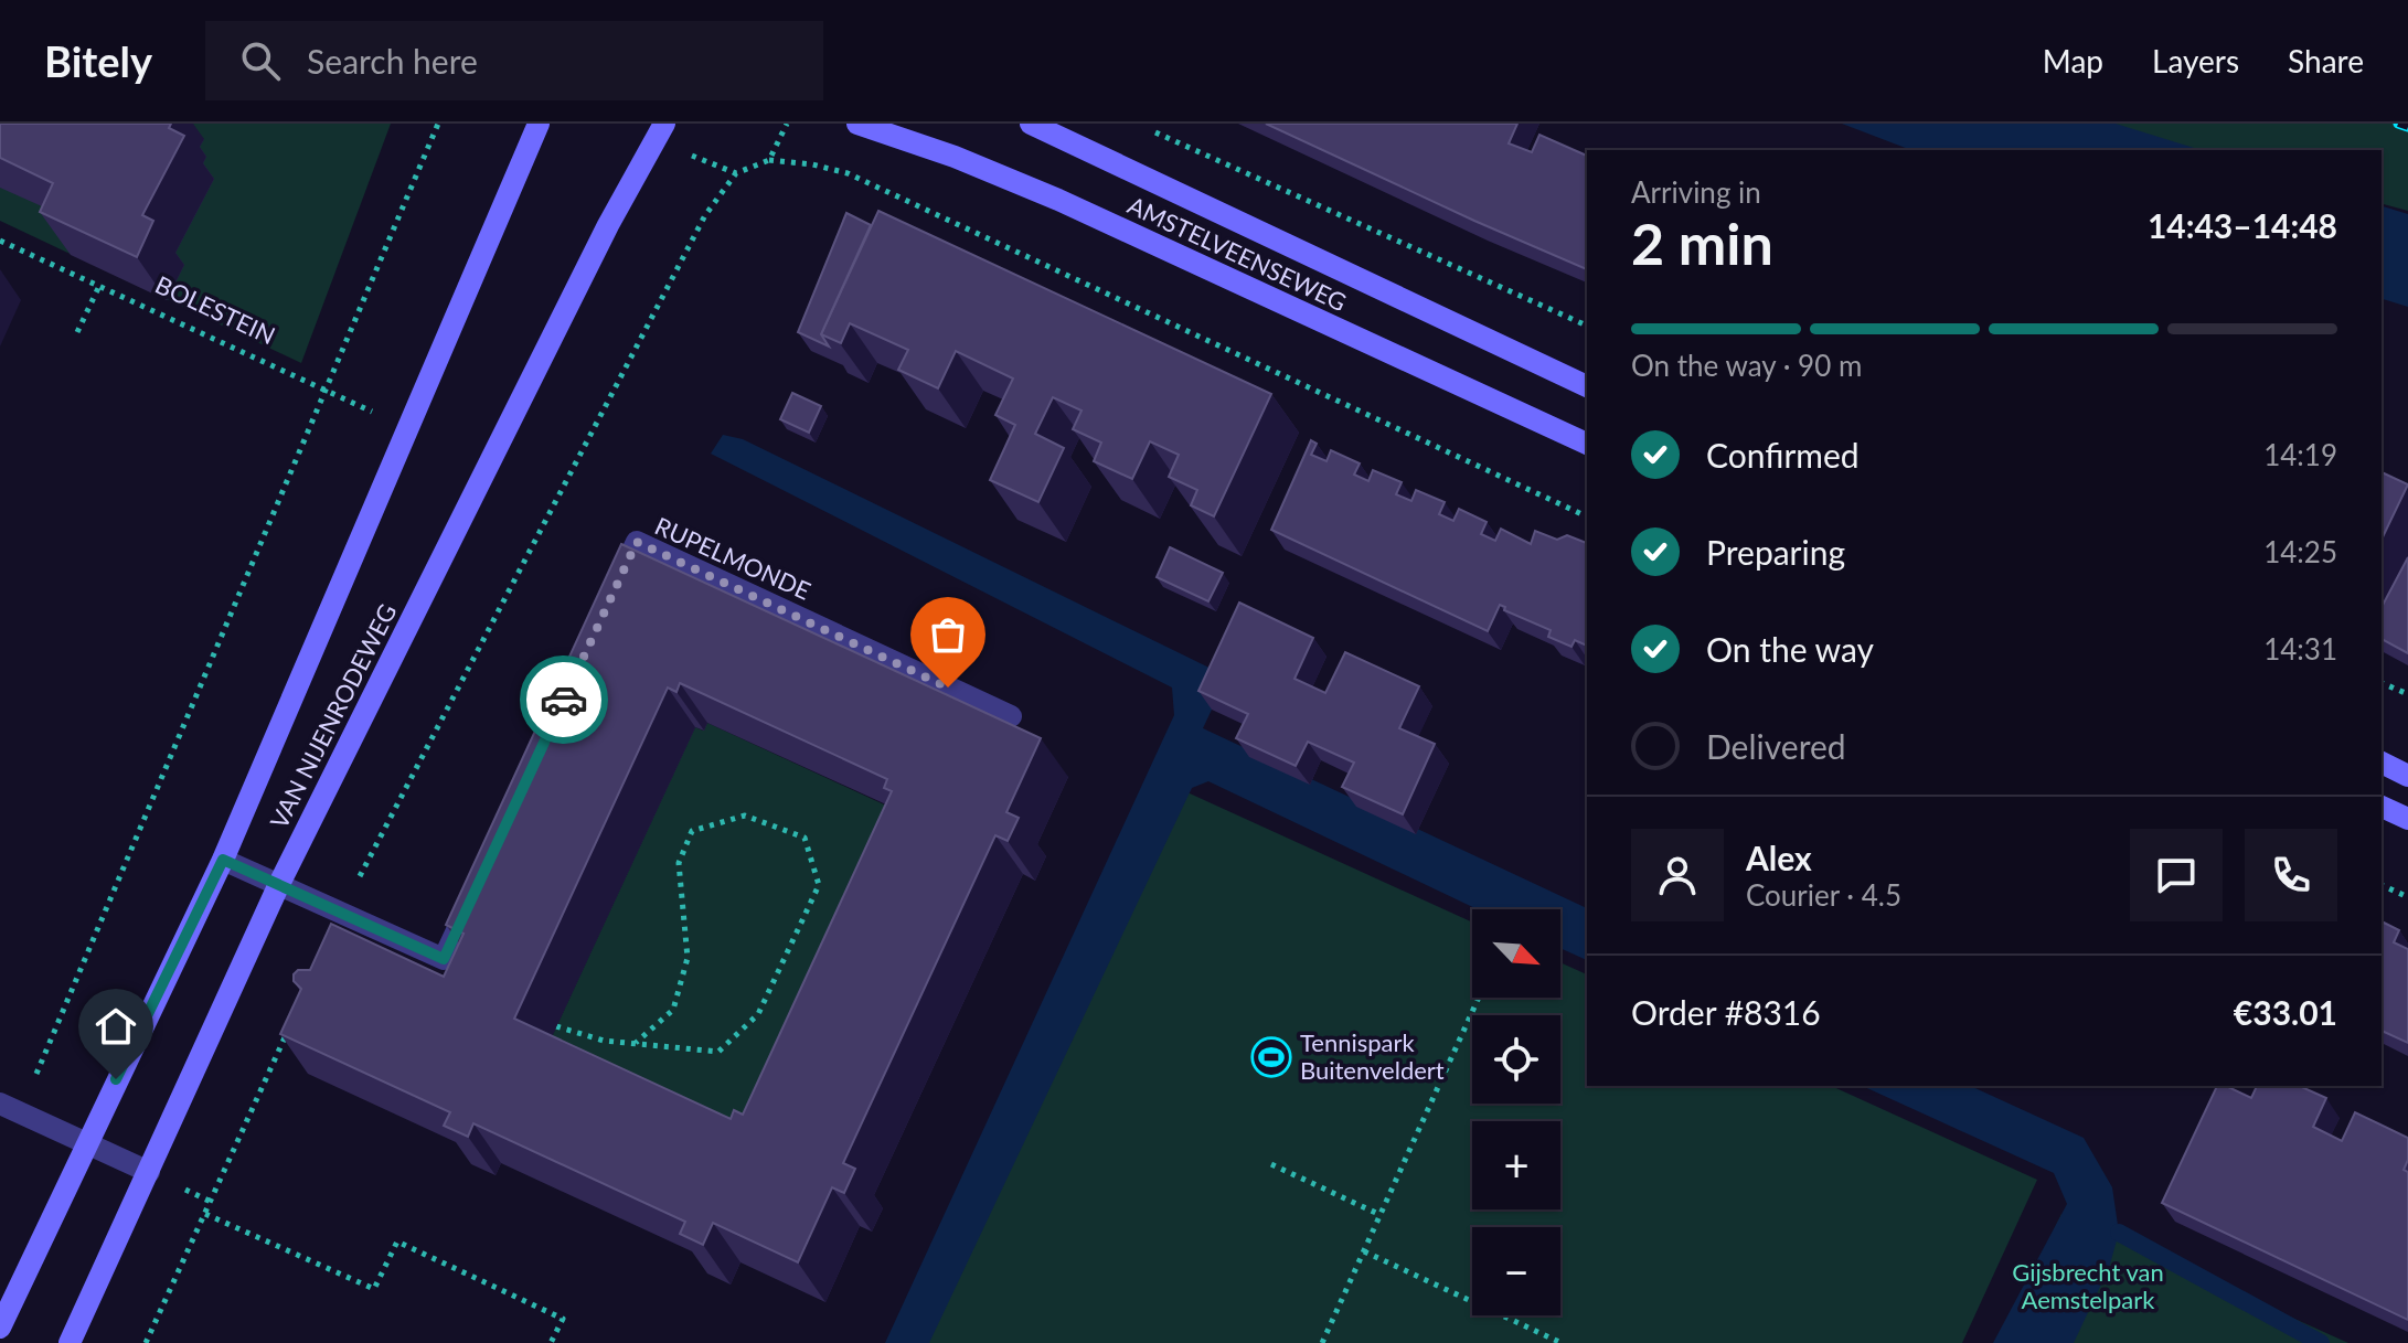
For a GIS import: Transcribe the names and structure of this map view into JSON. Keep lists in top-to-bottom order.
{
  "streets": {
    "street": ["AMSTELVEENSEWEG", "RUPELMONDE", "VAN NIJENRODEWEG"],
    "path": ["BOLESTEIN"]
  },
  "crossings": [
    ["BOLESTEIN", "VAN NIJENRODEWEG"]
  ],
  "parks": ["Gijsbrecht van Aemstelpark"],
  "places": {
    "sports": ["Tennispark Buitenveldert"]
  },
  "north": "bottom right",
  "page": {
    "header": "Bitely",
    "search": "Search here",
    "nav": ["Map", "Layers", "Share"],
    "heading": ["2 min", "Arriving in", "14:43–14:48"],
    "panel": [
      "Alex",
      "Courier · 4.5",
      "Order #8316",
      "€33.01"
    ],
    "bar": "On the way · 90 m",
    "list": [
      ["Confirmed", "14:19"],
      ["Preparing", "14:25"],
      ["On the way", "14:31"],
      "Delivered"
    ],
    "map_buttons": ["+", "−"]
  }
}
